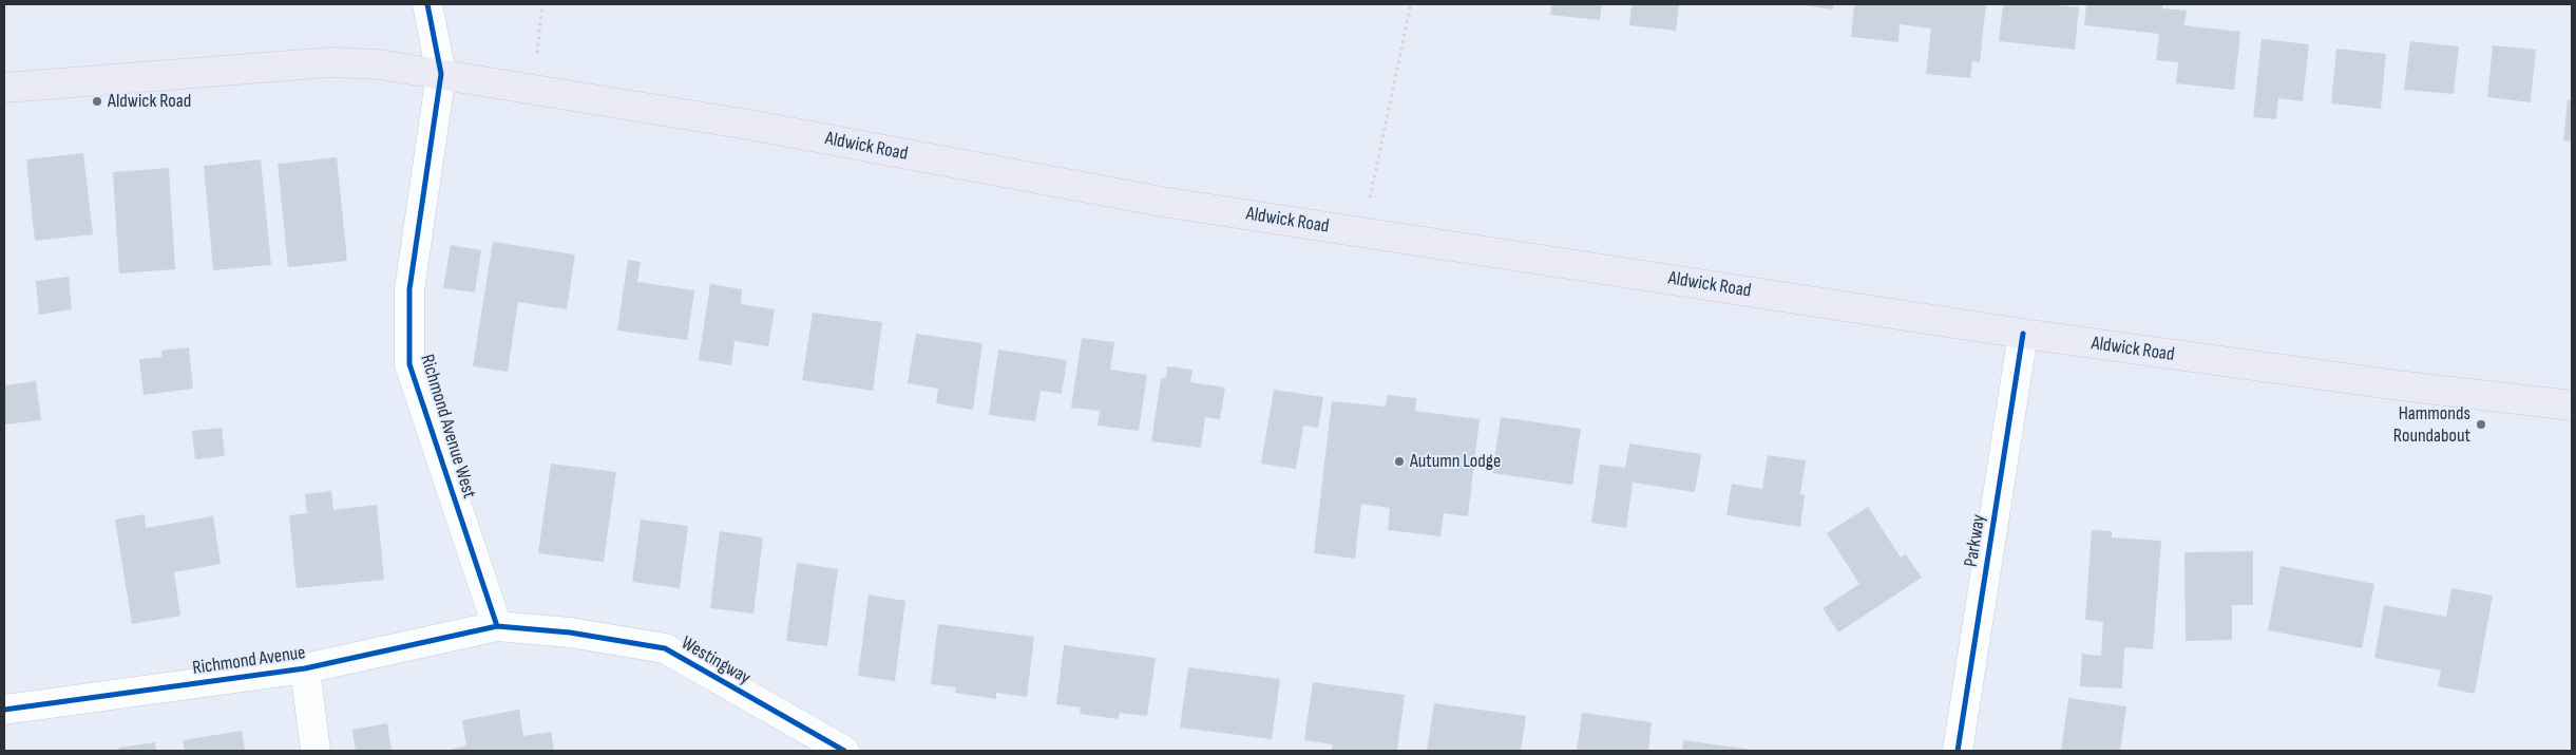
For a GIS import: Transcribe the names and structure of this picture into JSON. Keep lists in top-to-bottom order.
{
  "streets": {
    "main road": ["Aldwick Road"],
    "street": [
      "Richmond Avenue West",
      "Parkway",
      "Richmond Avenue",
      "Westingway"
    ]
  },
  "crossings": [
    ["Aldwick Road", "Richmond Avenue West"],
    ["Aldwick Road", "Parkway"],
    ["Richmond Avenue West", "Richmond Avenue"],
    ["Richmond Avenue West", "Westingway"],
    ["Richmond Avenue", "Westingway"]
  ],
  "places": ["Aldwick Road", "Hammonds Roundabout", "Autumn Lodge"]
}
